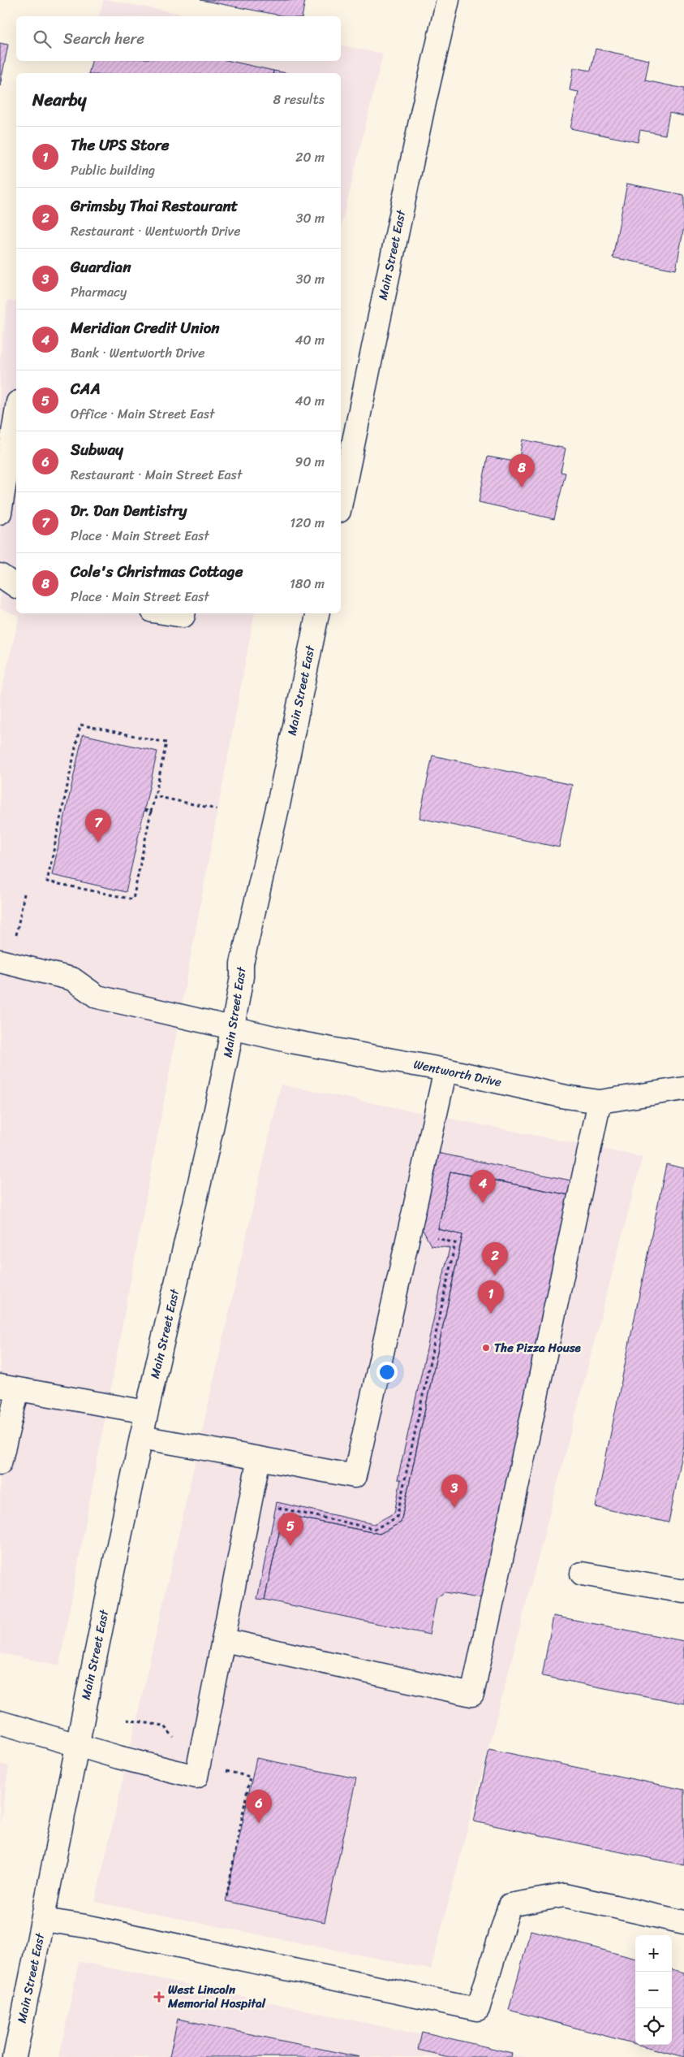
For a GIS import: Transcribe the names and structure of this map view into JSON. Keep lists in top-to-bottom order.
{
  "streets": {
    "main road": ["Main Street East", "Wentworth Drive"]
  },
  "crossings": [
    ["Main Street East", "Wentworth Drive"]
  ],
  "places": {
    "other": ["The Pizza House"],
    "health": ["West Lincoln Memorial Hospital"]
  },
  "page": {
    "search": "Search here",
    "heading": ["Nearby", "8 results"],
    "list": [
      {
        "mark": "1",
        "name": "The UPS Store",
        "note": "Public building",
        "value": "20 m"
      },
      {
        "mark": "2",
        "name": "Grimsby Thai Restaurant",
        "note": "Restaurant · Wentworth Drive",
        "value": "30 m"
      },
      {
        "mark": "3",
        "name": "Guardian",
        "note": "Pharmacy",
        "value": "30 m"
      },
      {
        "mark": "4",
        "name": "Meridian Credit Union",
        "note": "Bank · Wentworth Drive",
        "value": "40 m"
      },
      {
        "mark": "5",
        "name": "CAA",
        "note": "Office · Main Street East",
        "value": "40 m"
      },
      {
        "mark": "6",
        "name": "Subway",
        "note": "Restaurant · Main Street East",
        "value": "90 m"
      },
      {
        "mark": "7",
        "name": "Dr. Dan Dentistry",
        "note": "Place · Main Street East",
        "value": "120 m"
      },
      {
        "mark": "8",
        "name": "Cole's Christmas Cottage",
        "note": "Place · Main Street East",
        "value": "180 m"
      }
    ],
    "pins": [
      "8",
      "7",
      "4",
      "2",
      "1",
      "3",
      "5",
      "6"
    ],
    "map_buttons": ["+", "−"]
  }
}
